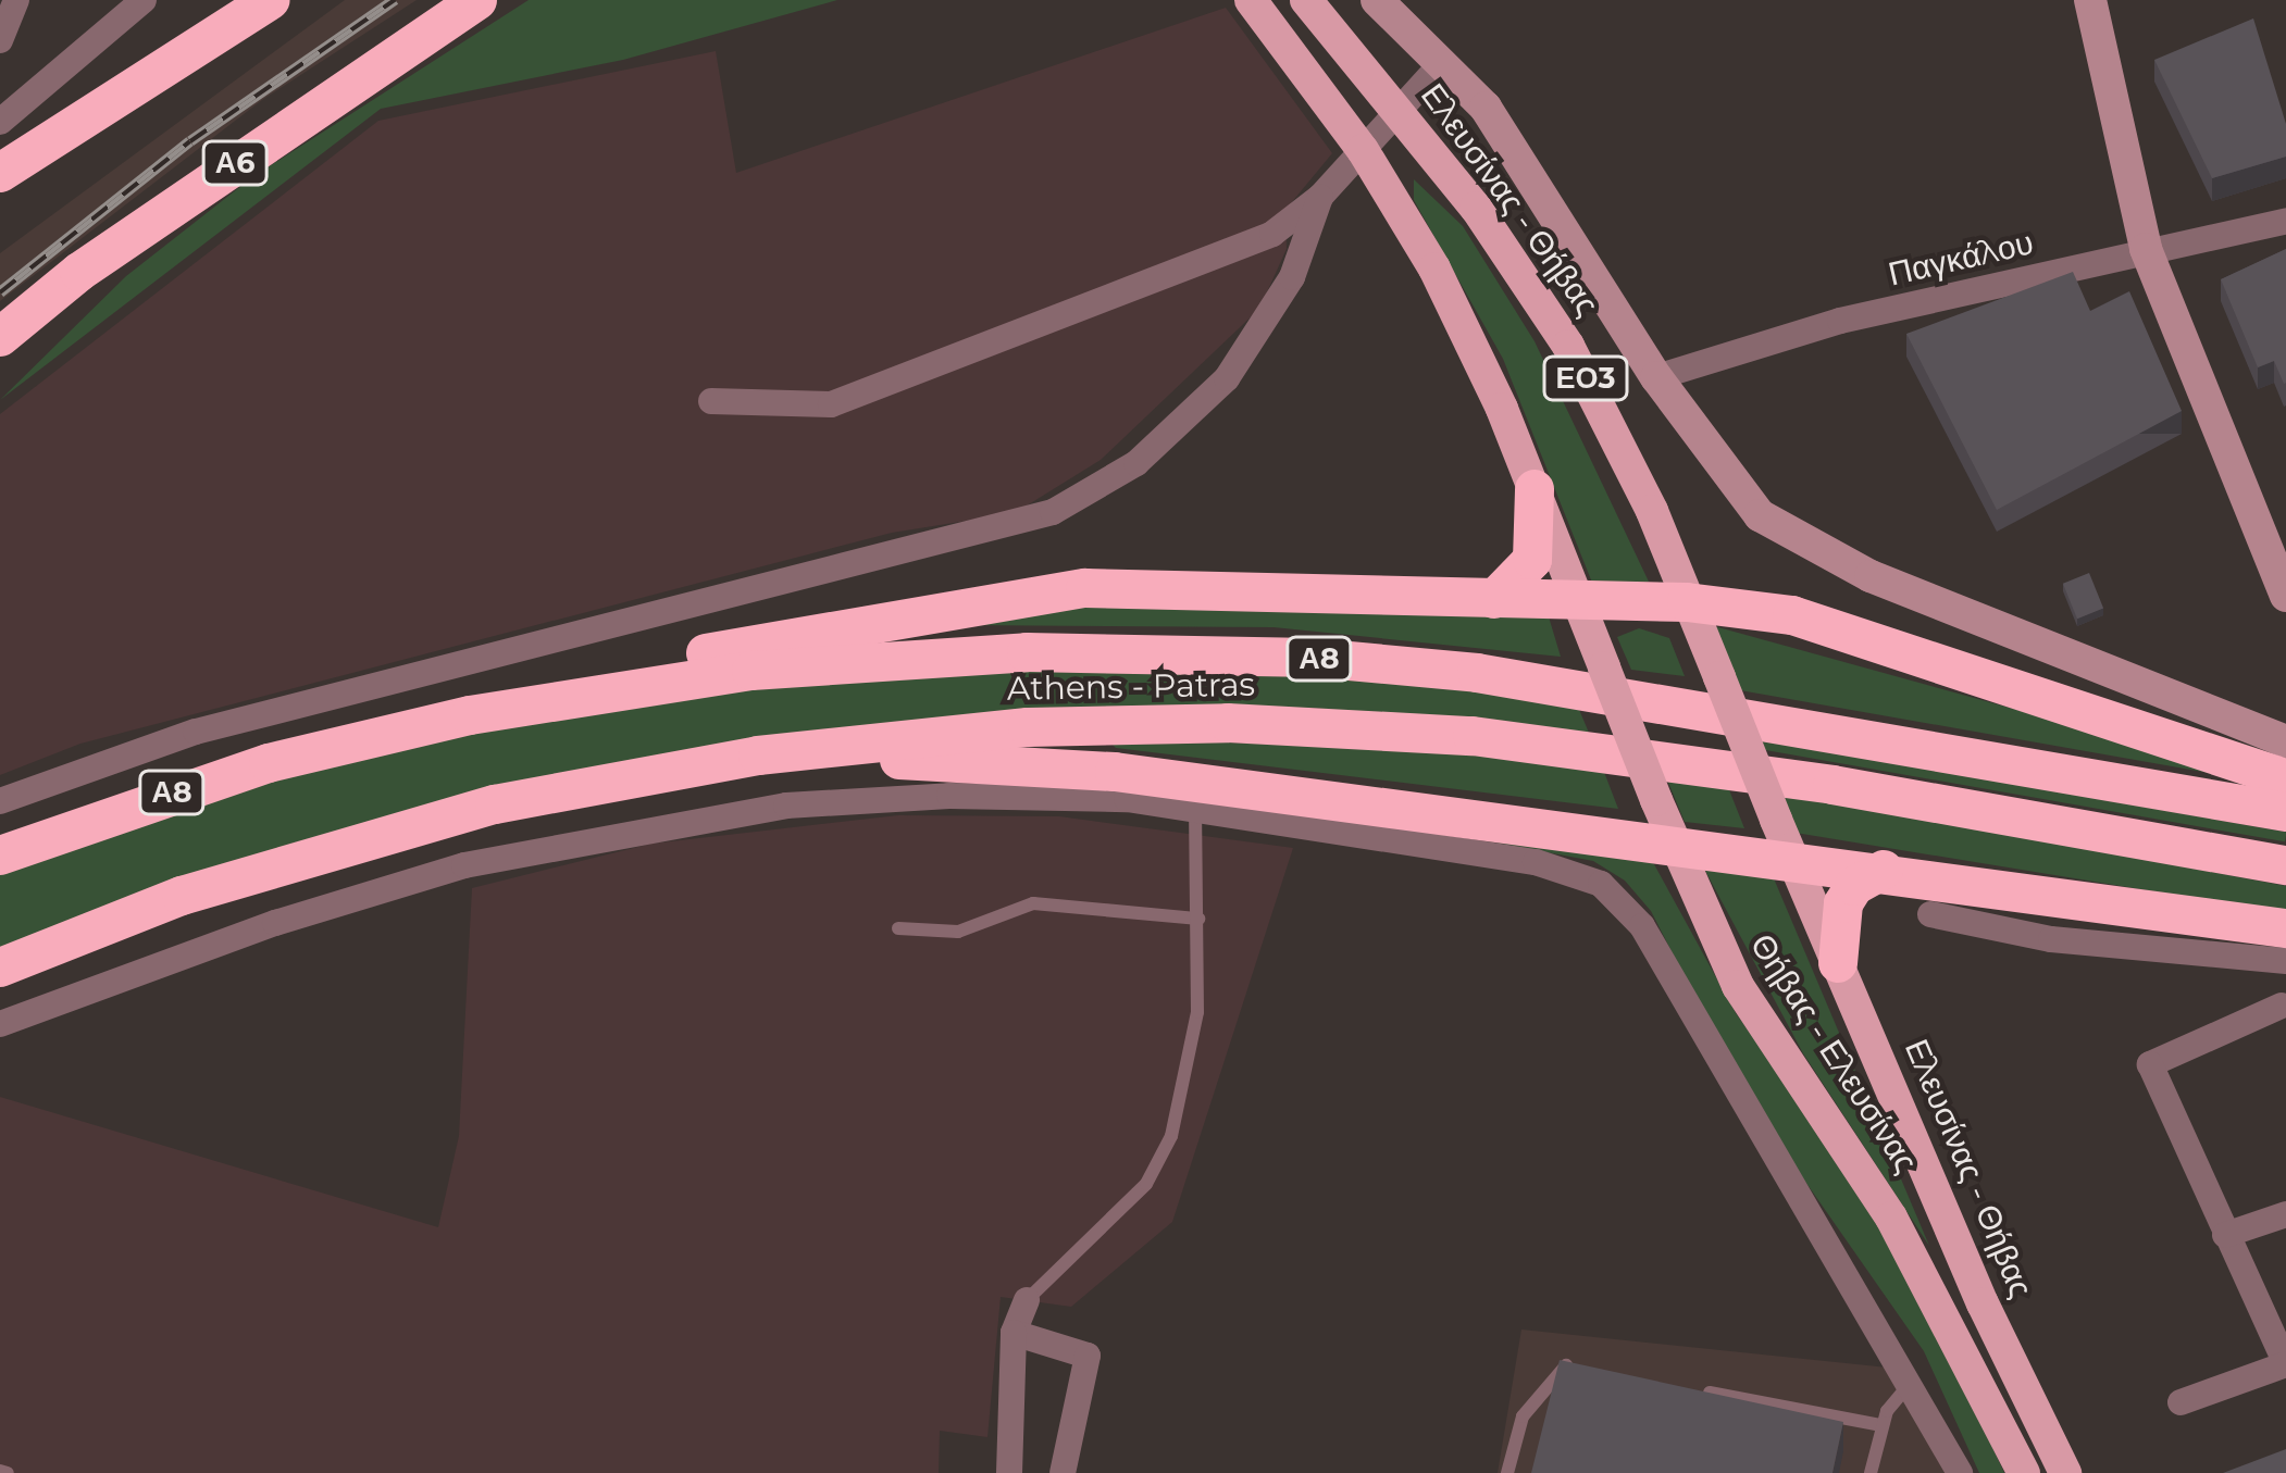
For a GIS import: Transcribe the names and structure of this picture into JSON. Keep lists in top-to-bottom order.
{
  "streets": {
    "highway": ["Α6", "Α8", "Athens - Patras"],
    "main road": ["Ελευσίνας - Θήβας", "ΕΟ3", "Θήβας - Ελευσίνας"],
    "street": ["Παγκάλου"]
  },
  "crossings": [
    ["ΕΟ3", "Θήβας - Ελευσίνας"]
  ]
}
